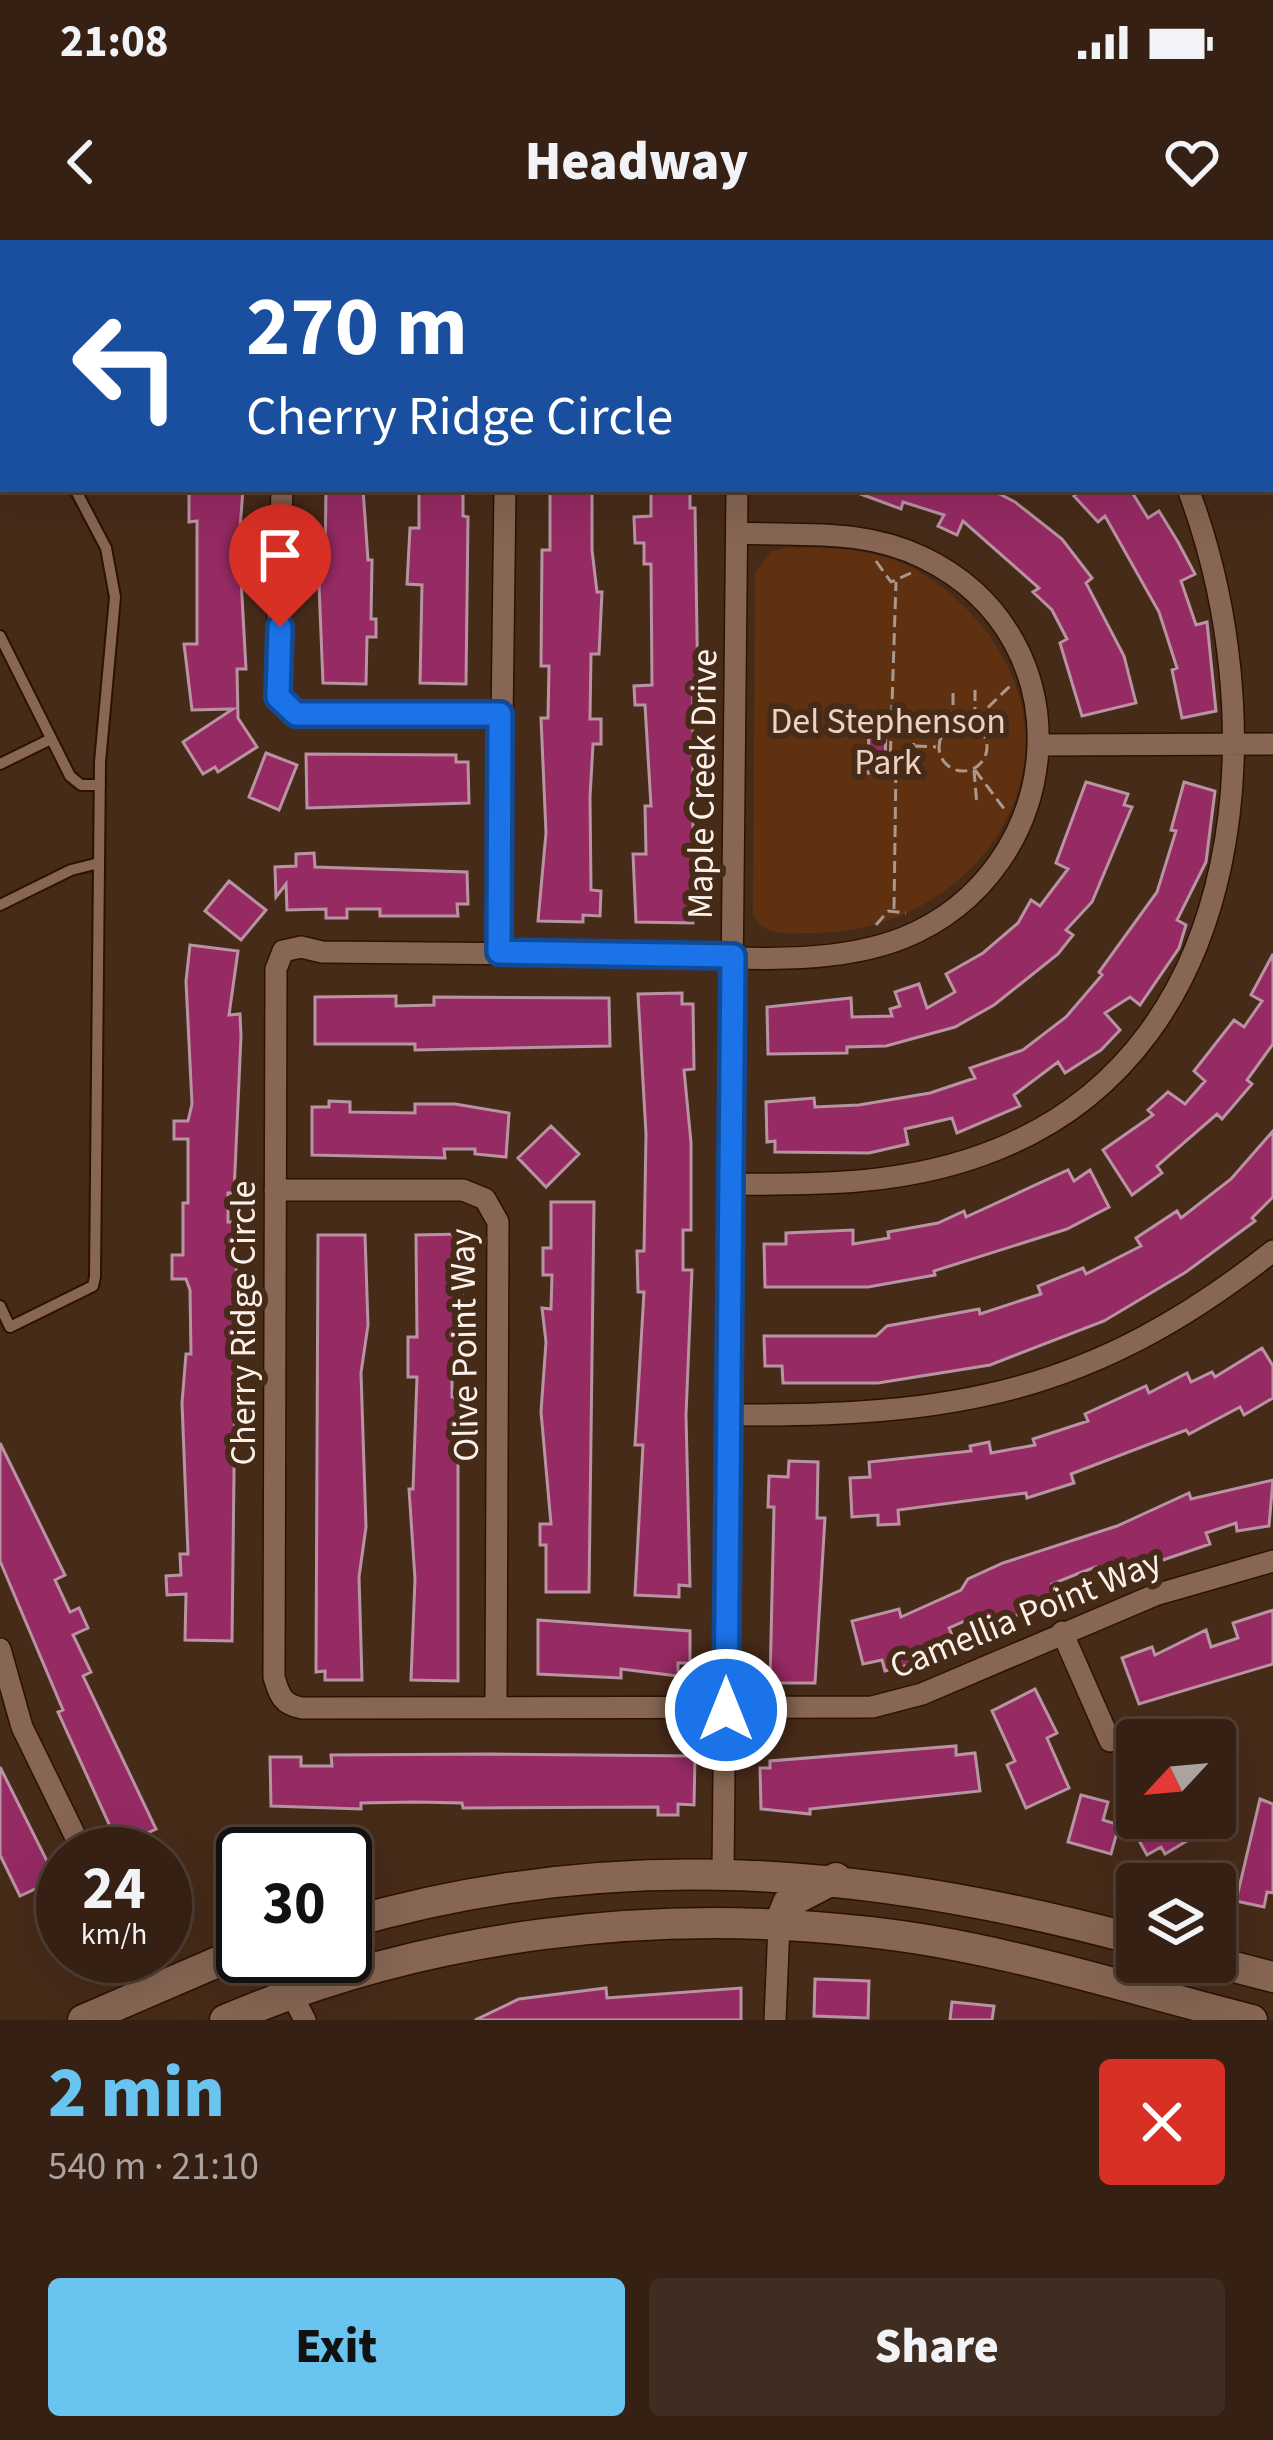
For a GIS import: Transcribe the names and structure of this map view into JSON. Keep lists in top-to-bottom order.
{
  "streets": {
    "street": [
      "Maple Creek Drive",
      "Cherry Ridge Circle",
      "Olive Point Way",
      "Camellia Point Way"
    ]
  },
  "crossings": [
    ["Maple Creek Drive", "Cherry Ridge Circle"],
    ["Maple Creek Drive", "Camellia Point Way"],
    ["Cherry Ridge Circle", "Olive Point Way"],
    ["Cherry Ridge Circle", "Camellia Point Way"]
  ],
  "parks": ["Del Stephenson Park"],
  "north": "bottom left",
  "page": {
    "status": "21:08",
    "header": "Headway",
    "turn": ["270 m", "Cherry Ridge Circle"],
    "speed": "24 km/h",
    "limit": "30",
    "heading": ["2 min", "540 m · 21:10"],
    "buttons": ["Exit", "Share"]
  }
}
